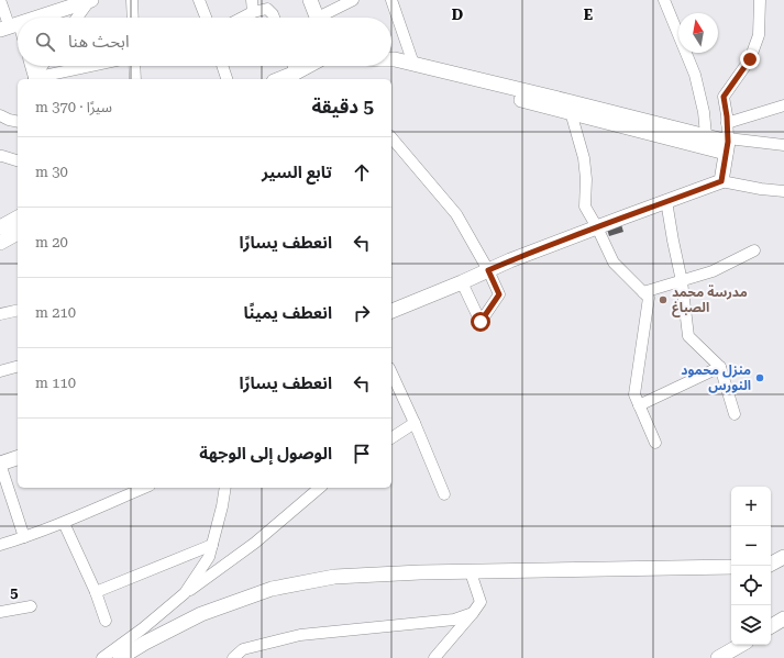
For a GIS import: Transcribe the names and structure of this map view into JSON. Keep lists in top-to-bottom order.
{
  "places": ["مدرسة محمد الصباغ", "منزل محمود النورس"],
  "north": "top",
  "page": {
    "search": "ابحث هنا",
    "heading": ["5 دقيقة", "سيرًا · 370 m"],
    "list": [
      ["تابع السير", "30 m"],
      ["انعطف يسارًا", "20 m"],
      ["انعطف يمينًا", "210 m"],
      ["انعطف يسارًا", "110 m"],
      "الوصول إلى الوجهة"
    ],
    "map_buttons": ["+", "−"]
  },
  "grid": {
    "columns": ["D", "E"],
    "rows": ["5"]
  }
}
